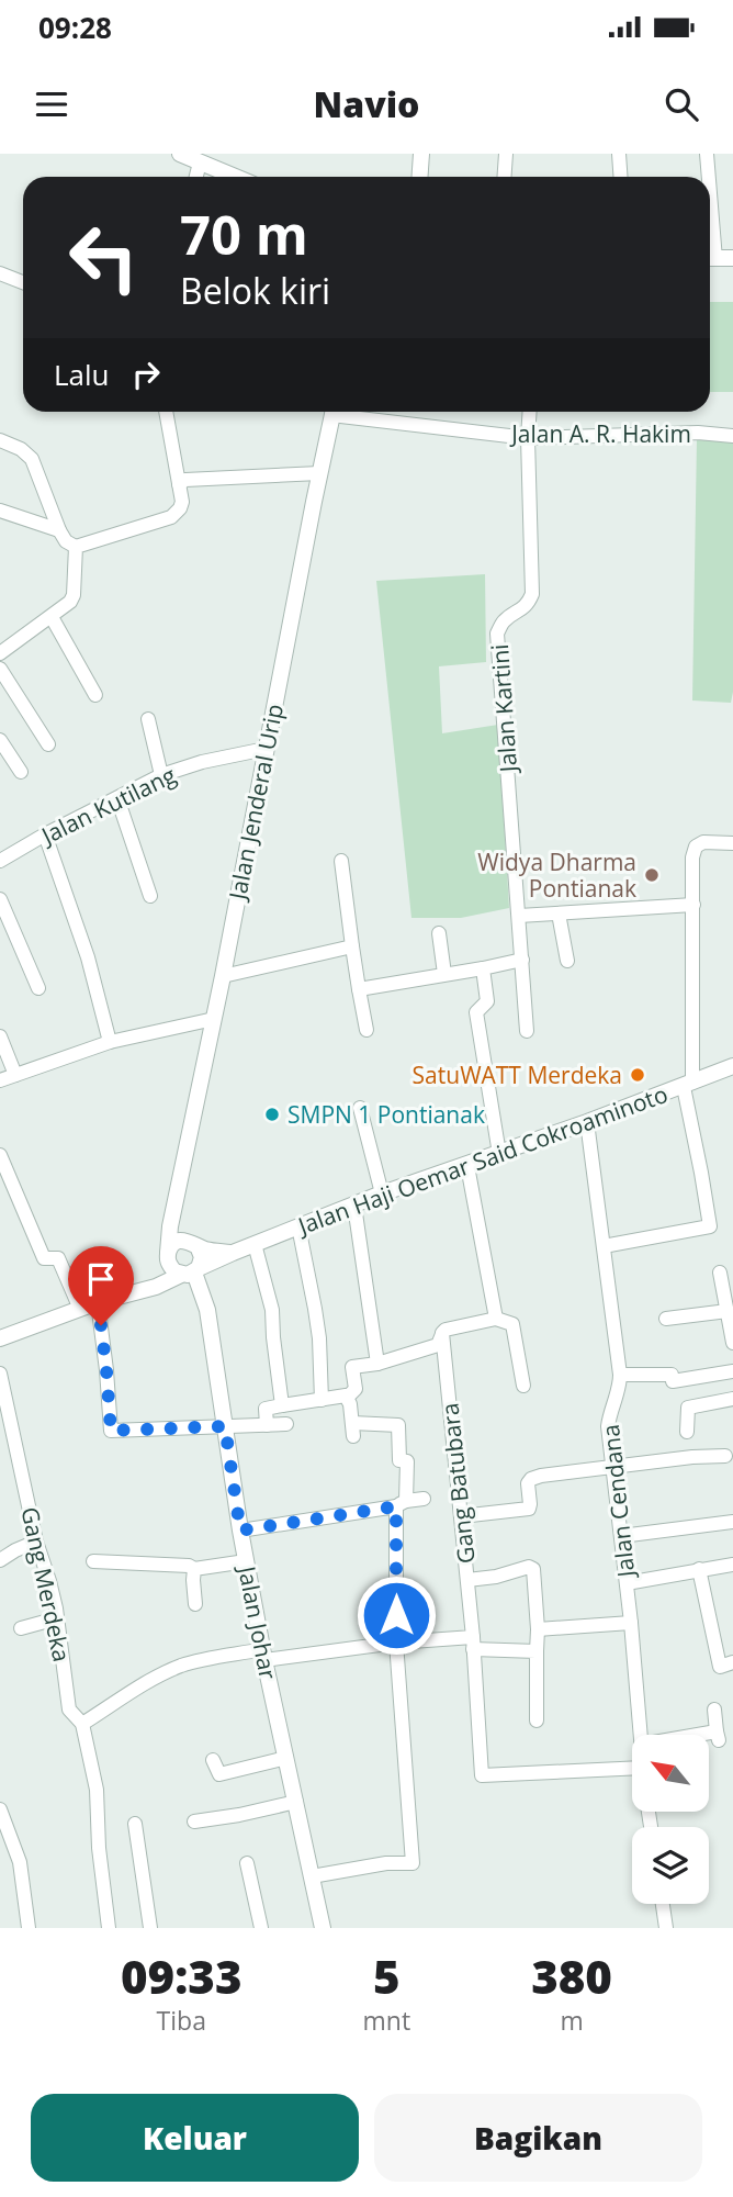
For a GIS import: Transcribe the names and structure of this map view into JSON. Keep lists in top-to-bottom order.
{
  "streets": {
    "street": [
      "Jalan A. R. Hakim",
      "Jalan Kartini",
      "Jalan Jenderal Urip",
      "Jalan Kutilang",
      "Jalan Haji Oemar Said Cokroaminoto",
      "Gang Batubara",
      "Jalan Cendana",
      "Gang Merdeka",
      "Jalan Johar"
    ]
  },
  "crossings": [
    ["Jalan A. R. Hakim", "Jalan Kartini"],
    ["Jalan Jenderal Urip", "Jalan Kutilang"],
    ["Jalan Jenderal Urip", "Jalan Haji Oemar Said Cokroaminoto"],
    ["Jalan Jenderal Urip", "Jalan Johar"],
    ["Jalan Haji Oemar Said Cokroaminoto", "Jalan Cendana"],
    ["Jalan Haji Oemar Said Cokroaminoto", "Jalan Johar"]
  ],
  "places": ["Widya Dharma Pontianak", "SatuWATT Merdeka", "SMPN 1 Pontianak"],
  "north": "top left",
  "page": {
    "status": "09:28",
    "header": "Navio",
    "turn": ["70 m", "Belok kiri"],
    "then": "Lalu",
    "eta": [
      "09:33",
      "Tiba",
      "5",
      "mnt",
      "380",
      "m"
    ],
    "buttons": ["Keluar", "Bagikan"]
  }
}
